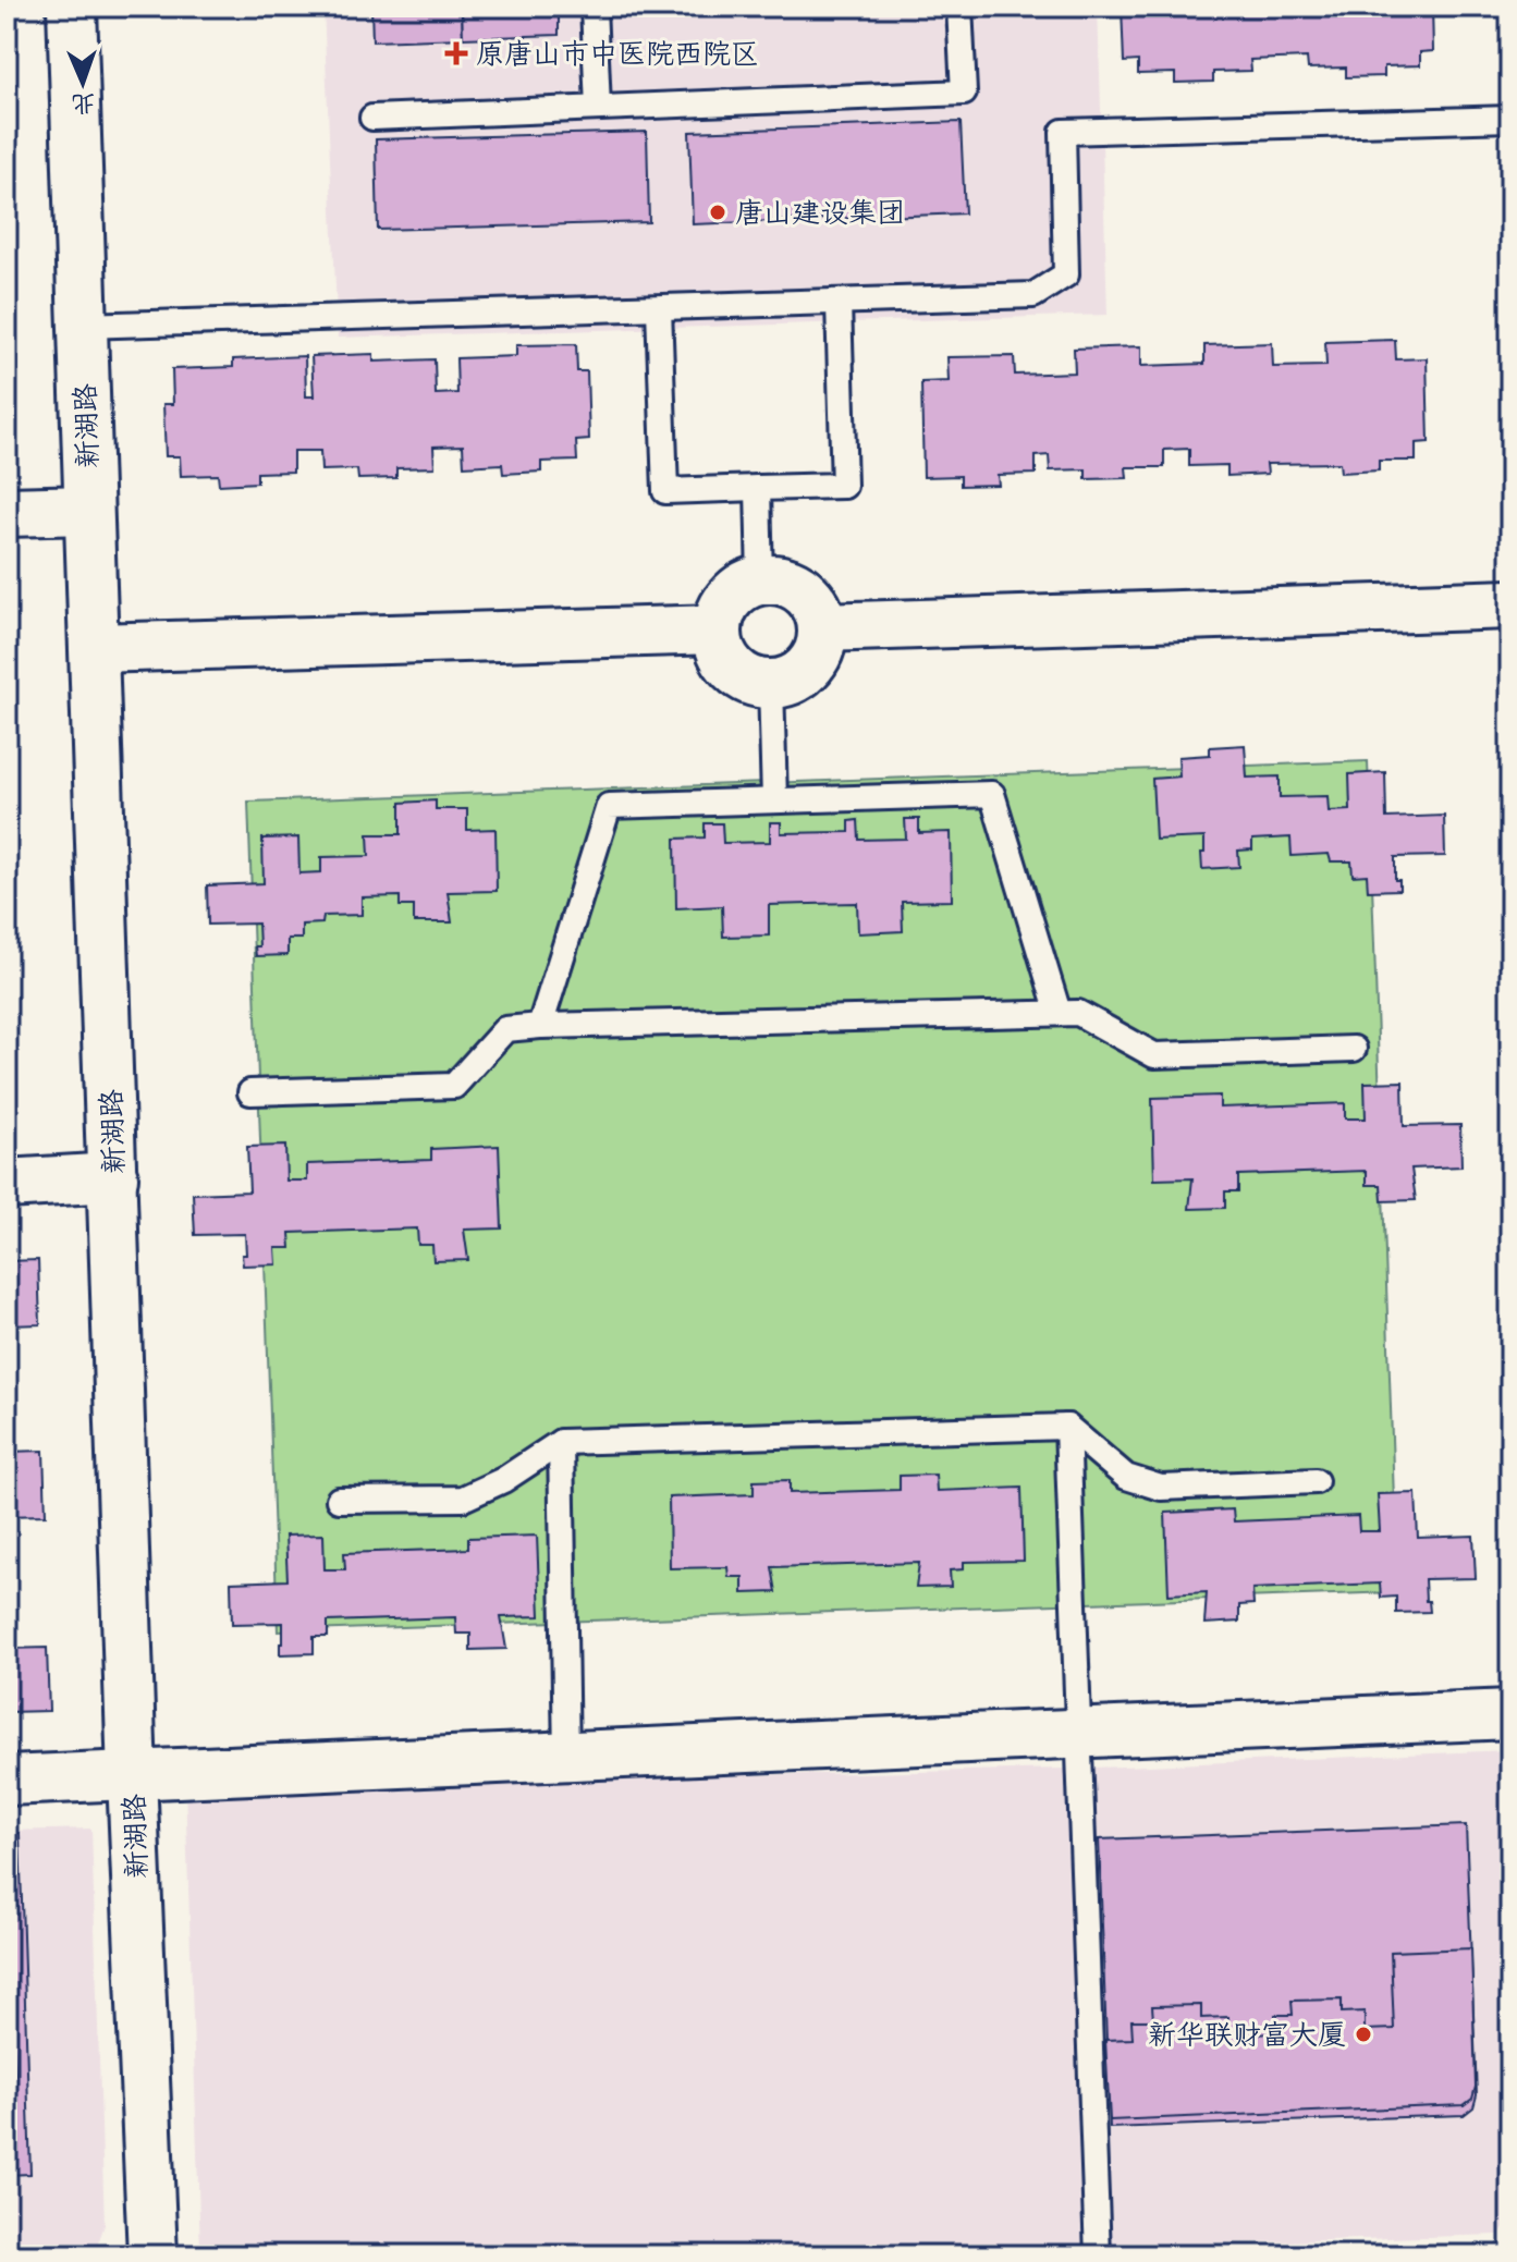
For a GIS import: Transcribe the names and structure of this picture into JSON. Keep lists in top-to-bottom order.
{
  "streets": {
    "street": ["新湖路"]
  },
  "places": {
    "health": ["原唐山市中医院西院区"],
    "other": ["唐山建设集团", "新华联财富大厦"]
  },
  "north": "bottom"
}
